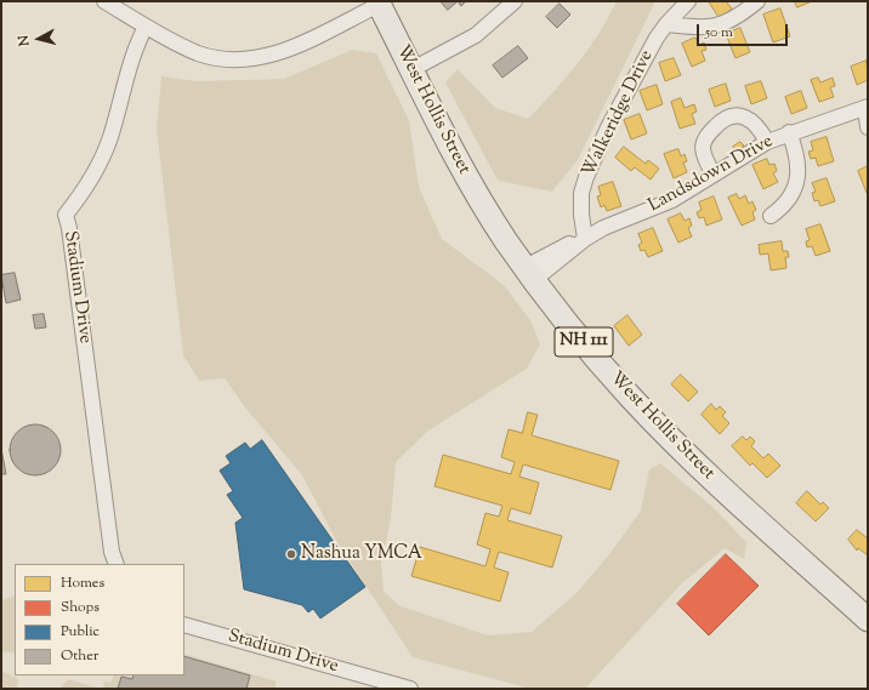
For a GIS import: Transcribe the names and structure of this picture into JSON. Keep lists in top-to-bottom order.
{
  "streets": {
    "main road": ["West Hollis Street", "NH 111"],
    "street": ["Walkeridge Drive", "Landsdown Drive", "Stadium Drive"]
  },
  "crossings": [
    ["West Hollis Street", "Landsdown Drive"],
    ["Walkeridge Drive", "Landsdown Drive"]
  ],
  "places": ["Nashua YMCA"],
  "legend": [
    "Homes",
    "Shops",
    "Public",
    "Other"
  ],
  "scale_bar": "50 m",
  "north": "left"
}
